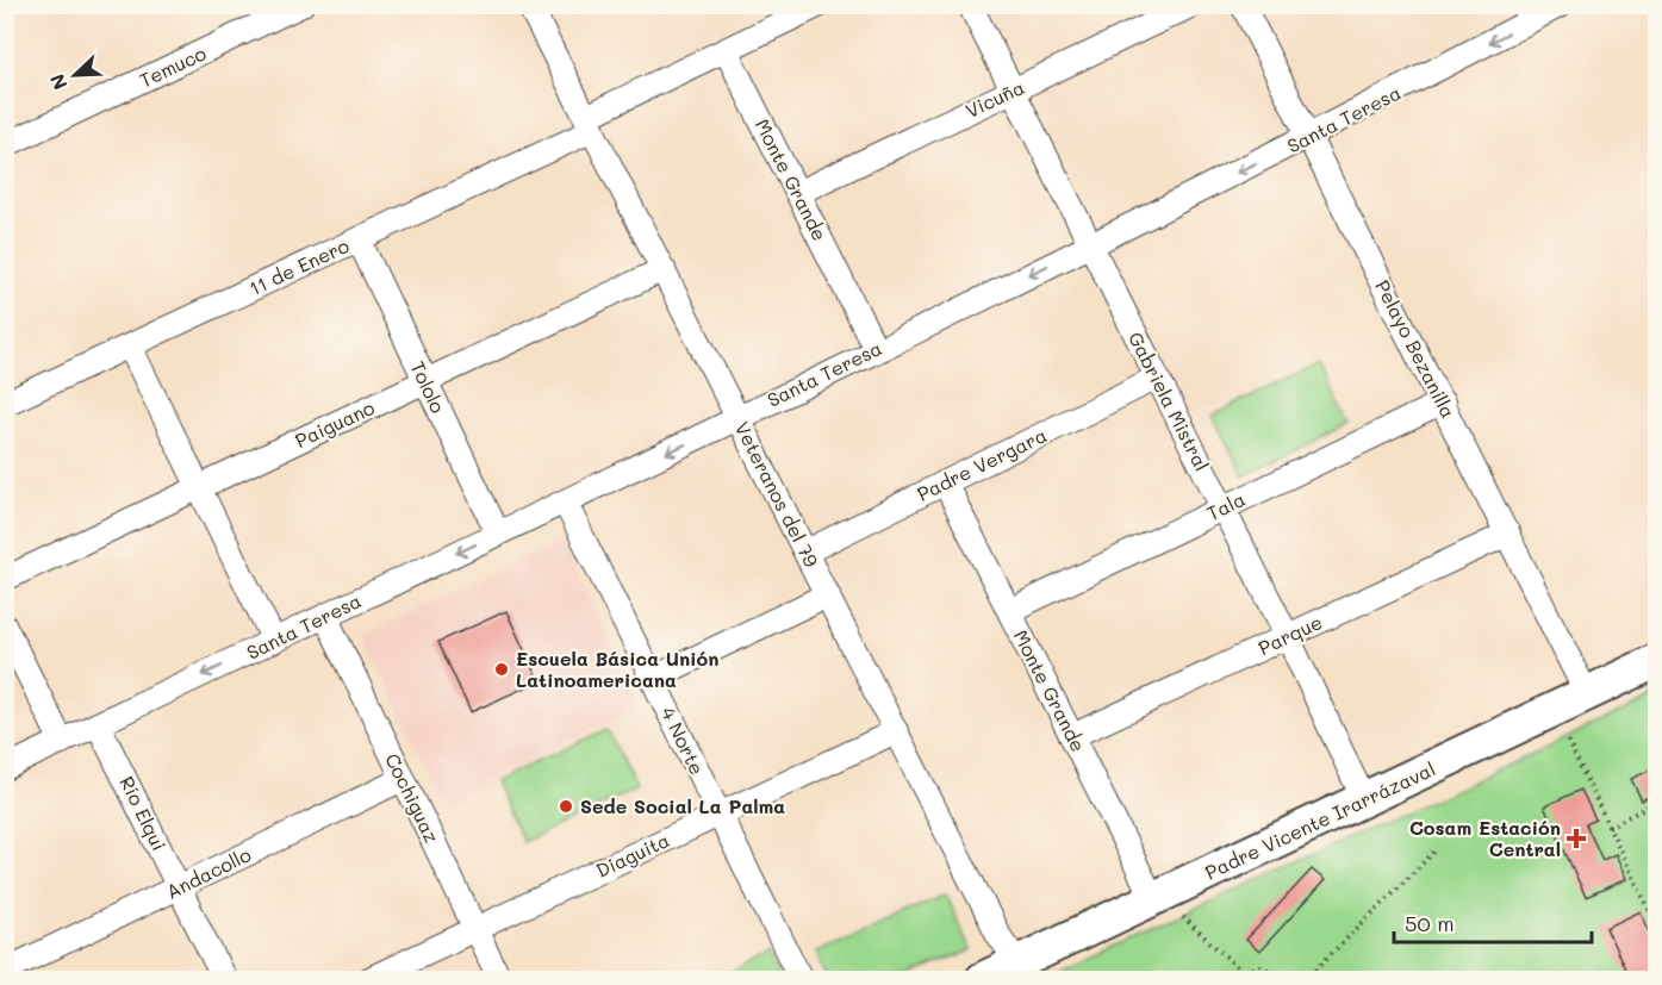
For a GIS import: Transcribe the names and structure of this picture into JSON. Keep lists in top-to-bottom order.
{
  "streets": {
    "street": [
      "Temuco",
      "Vicuña",
      "Santa Teresa",
      "Monte Grande",
      "11 de Enero",
      "Pelayo Bezanilla",
      "Tololo",
      "Gabriela Mistral",
      "Paiguano",
      "Padre Vergara",
      "Veteranos del 79",
      "Tala",
      "Parque",
      "4 Norte",
      "Cochiguaz",
      "Río Elqui",
      "Padre Vicente Irarrázaval",
      "Diaguita",
      "Andacollo"
    ]
  },
  "crossings": [
    ["Vicuña", "Monte Grande"],
    ["Vicuña", "Gabriela Mistral"],
    ["Santa Teresa", "Monte Grande"],
    ["Santa Teresa", "Pelayo Bezanilla"],
    ["Santa Teresa", "Tololo"],
    ["Santa Teresa", "Gabriela Mistral"],
    ["Santa Teresa", "Veteranos del 79"],
    ["Santa Teresa", "4 Norte"],
    ["Santa Teresa", "Cochiguaz"],
    ["Santa Teresa", "Río Elqui"],
    ["Monte Grande", "11 de Enero"],
    ["Monte Grande", "Padre Vergara"],
    ["Monte Grande", "Tala"],
    ["Monte Grande", "Parque"],
    ["Monte Grande", "Padre Vicente Irarrázaval"],
    ["11 de Enero", "Tololo"],
    ["11 de Enero", "Veteranos del 79"],
    ["Pelayo Bezanilla", "Tala"],
    ["Pelayo Bezanilla", "Parque"],
    ["Pelayo Bezanilla", "Padre Vicente Irarrázaval"],
    ["Tololo", "Paiguano"],
    ["Gabriela Mistral", "Padre Vergara"],
    ["Gabriela Mistral", "Tala"],
    ["Gabriela Mistral", "Parque"],
    ["Gabriela Mistral", "Padre Vicente Irarrázaval"],
    ["Paiguano", "Veteranos del 79"],
    ["Padre Vergara", "Veteranos del 79"],
    ["Veteranos del 79", "Padre Vicente Irarrázaval"],
    ["Veteranos del 79", "Diaguita"],
    ["4 Norte", "Diaguita"],
    ["Cochiguaz", "Diaguita"],
    ["Cochiguaz", "Andacollo"],
    ["Río Elqui", "Andacollo"]
  ],
  "one_way": ["Santa Teresa"],
  "places": {
    "other": ["Escuela Básica Unión Latinoamericana", "Sede Social La Palma"],
    "health": ["Cosam Estación Central"]
  },
  "scale_bar": "50 m",
  "north": "bottom left"
}
